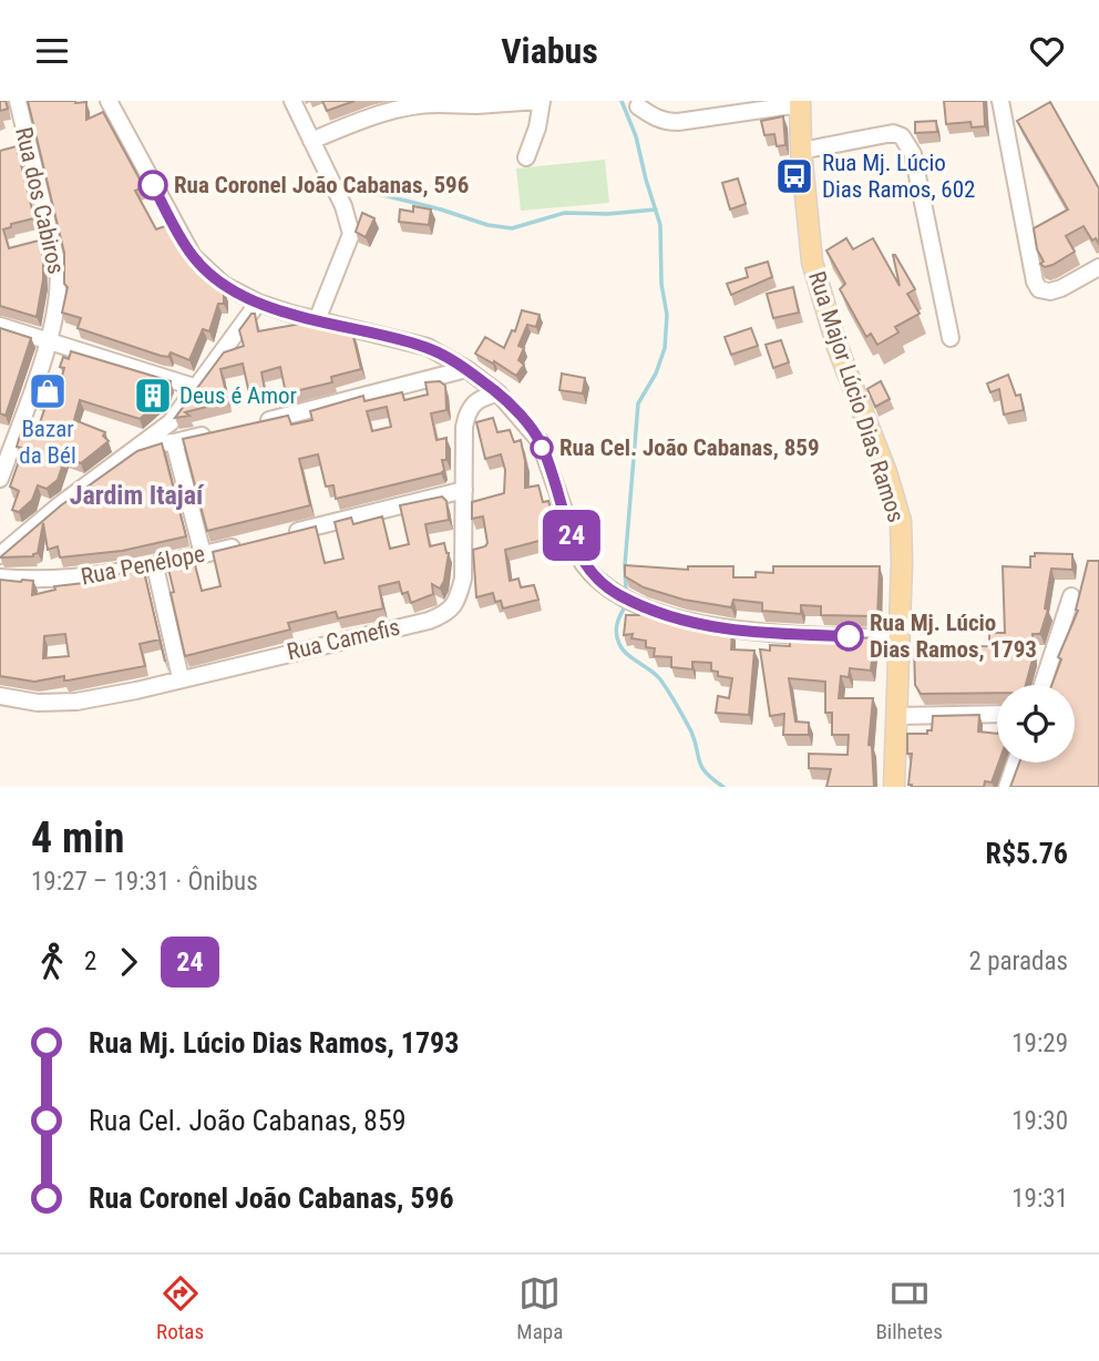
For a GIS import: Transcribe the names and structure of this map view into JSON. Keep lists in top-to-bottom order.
{
  "streets": {
    "main road": ["Rua Major Lúcio Dias Ramos"],
    "street": ["Rua dos Cabiros", "Rua Penélope", "Rua Camefis"]
  },
  "districts": ["Jardim Itajaí"],
  "places": {
    "bus stop": ["Rua Mj. Lúcio Dias Ramos, 602"],
    "other": ["Rua Coronel João Cabanas, 596", "Rua Cel. João Cabanas, 859", "Rua Mj. Lúcio Dias Ramos, 1793"],
    "shop": ["Bazar da Bél"],
    "building": ["Deus é Amor"]
  },
  "lines": ["bus line 24"],
  "page": {
    "header": "Viabus",
    "on_map": "24",
    "heading": ["4 min", "19:27 – 19:31 · Ônibus", "R$5.76"],
    "legs": ["2", "24", "2 paradas"],
    "list": [
      {
        "name": "Rua Mj. Lúcio Dias Ramos, 1793",
        "value": "19:29"
      },
      {
        "name": "Rua Cel. João Cabanas, 859",
        "value": "19:30"
      },
      {
        "name": "Rua Coronel João Cabanas, 596",
        "value": "19:31"
      }
    ],
    "tabs": ["Rotas", "Mapa", "Bilhetes"]
  }
}
